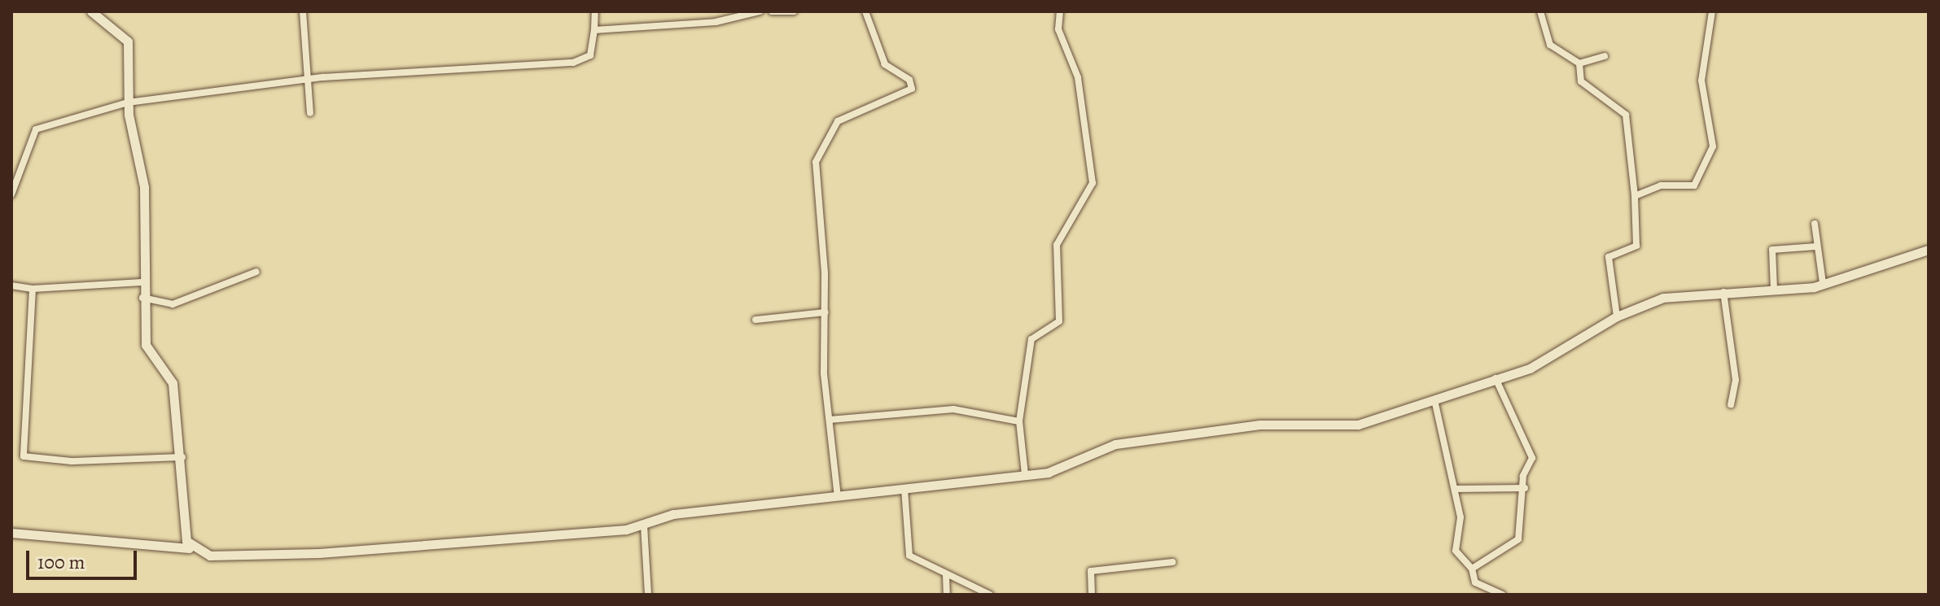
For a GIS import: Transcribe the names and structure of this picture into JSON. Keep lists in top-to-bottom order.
{
  "scale_bar": "100 m"
}
